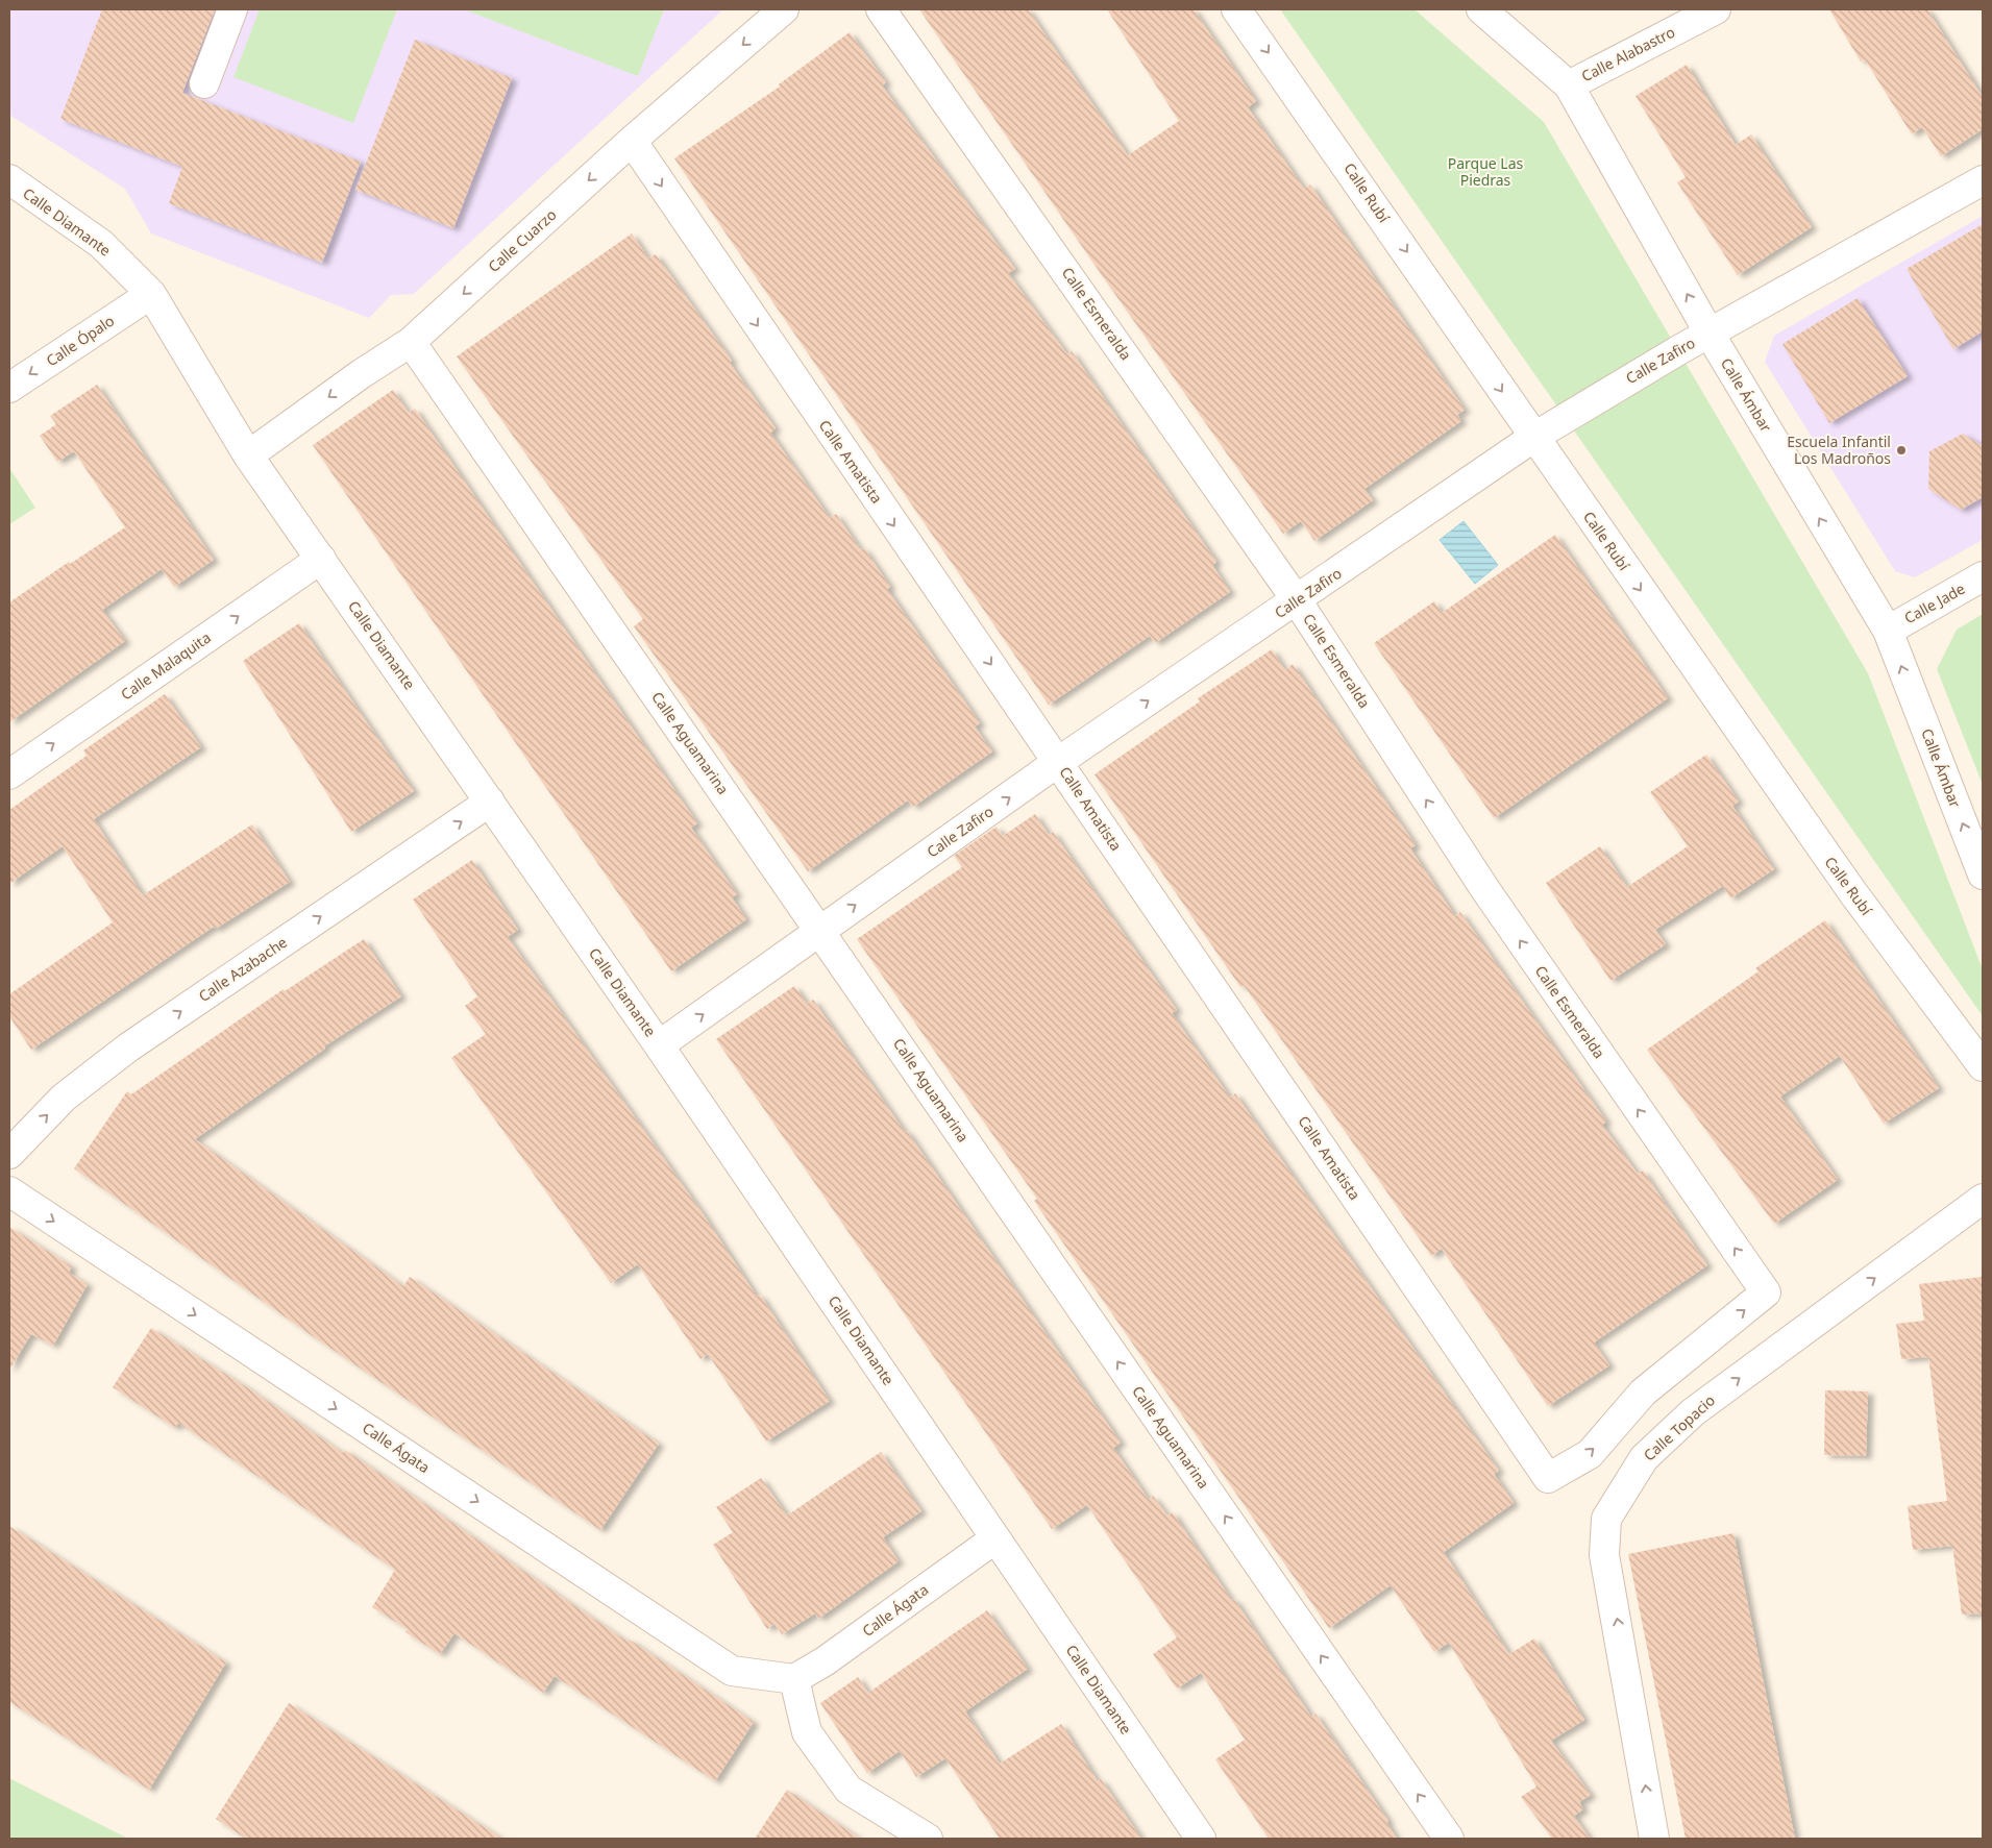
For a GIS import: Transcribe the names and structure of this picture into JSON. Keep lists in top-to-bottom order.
{
  "streets": {
    "street": [
      "Calle Alabastro",
      "Calle Rubí",
      "Calle Diamante",
      "Calle Cuarzo",
      "Calle Esmeralda",
      "Calle Ópalo",
      "Calle Zafiro",
      "Calle Ámbar",
      "Calle Amatista",
      "Calle Jade",
      "Calle Malaquita",
      "Calle Aguamarina",
      "Calle Azabache",
      "Calle Topacio",
      "Calle Ágata"
    ]
  },
  "crossings": [
    ["Calle Alabastro", "Calle Ámbar"],
    ["Calle Rubí", "Calle Zafiro"],
    ["Calle Diamante", "Calle Cuarzo"],
    ["Calle Diamante", "Calle Ópalo"],
    ["Calle Diamante", "Calle Zafiro"],
    ["Calle Diamante", "Calle Malaquita"],
    ["Calle Diamante", "Calle Azabache"],
    ["Calle Diamante", "Calle Ágata"],
    ["Calle Cuarzo", "Calle Amatista"],
    ["Calle Cuarzo", "Calle Aguamarina"],
    ["Calle Esmeralda", "Calle Zafiro"],
    ["Calle Esmeralda", "Calle Amatista"],
    ["Calle Zafiro", "Calle Ámbar"],
    ["Calle Zafiro", "Calle Amatista"],
    ["Calle Zafiro", "Calle Aguamarina"],
    ["Calle Ámbar", "Calle Jade"]
  ],
  "one_way": [
    "Calle Rubí",
    "Calle Cuarzo",
    "Calle Esmeralda",
    "Calle Ópalo",
    "Calle Zafiro",
    "Calle Ámbar",
    "Calle Amatista",
    "Calle Malaquita",
    "Calle Aguamarina",
    "Calle Azabache",
    "Calle Topacio",
    "Calle Ágata"
  ],
  "parks": ["Parque Las Piedras"],
  "places": ["Escuela Infantil Los Madroños"]
}
